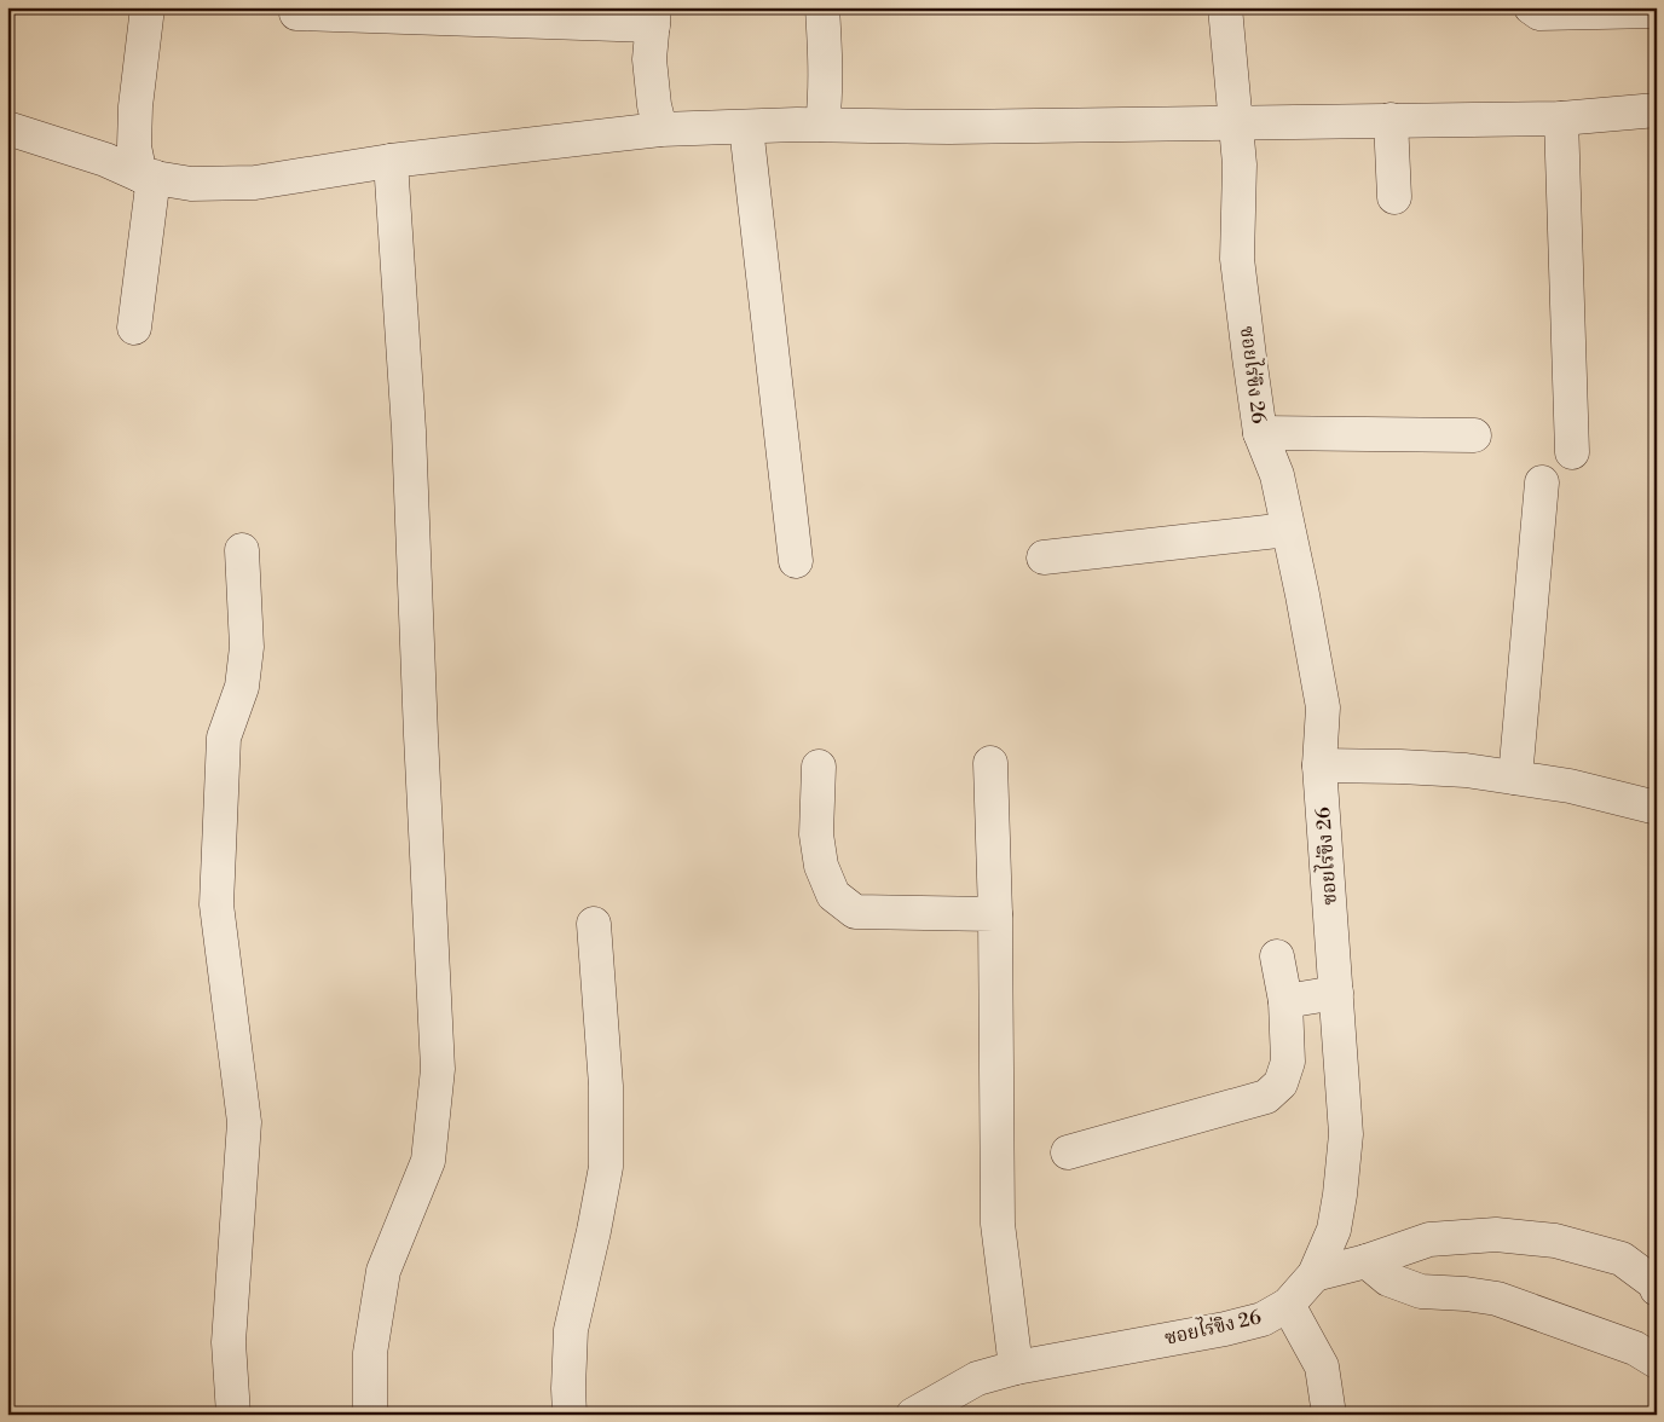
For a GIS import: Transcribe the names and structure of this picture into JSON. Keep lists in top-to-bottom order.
{
  "streets": {
    "street": ["ซอยไร่ขิง 26"]
  }
}
